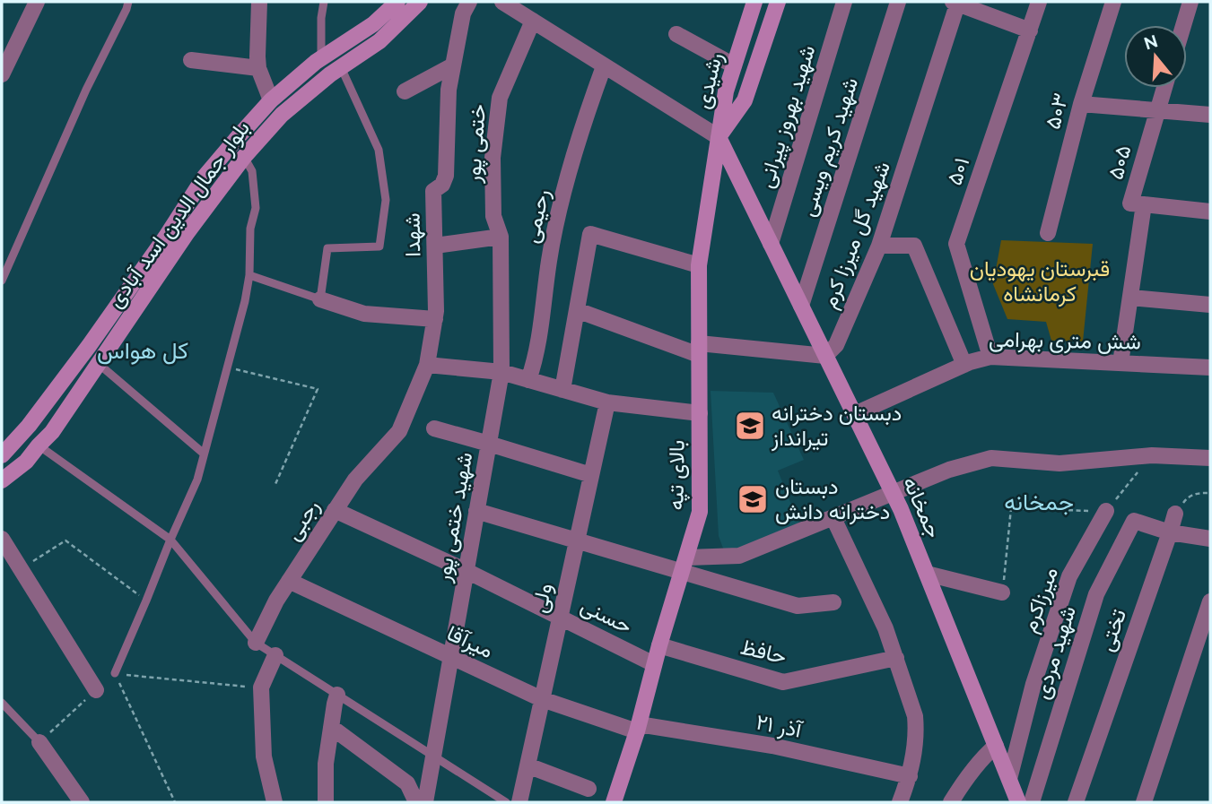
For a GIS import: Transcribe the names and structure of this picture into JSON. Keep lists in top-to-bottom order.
{
  "streets": {
    "street": [
      "رشیدی",
      "۵۰۳",
      "شهید بهروز پیرانی",
      "ختمی پور",
      "شهید کریم ویسی",
      "۵۰۵",
      "۵۰۱",
      "بلوار جمال الدین اسد آبادی",
      "رحیمی",
      "شهدا",
      "شهید گل میرزا کرم",
      "شش متری بهرامی",
      "بالای تپه",
      "جمخانه",
      "شهید ختمی پور",
      "رجبی",
      "ولی",
      "میرزاکرم",
      "حسنی",
      "تختی",
      "میرآقا",
      "حافظ",
      "شهید مردی",
      "۲۱ آذر"
    ]
  },
  "crossings": [
    ["رشیدی", "بالای تپه"],
    ["رشیدی", "جمخانه"],
    ["شهید بهروز پیرانی", "جمخانه"],
    ["ختمی پور", "شهید ختمی پور"],
    ["شهید کریم ویسی", "جمخانه"],
    ["۵۰۵", "شش متری بهرامی"],
    ["۵۰۱", "شش متری بهرامی"],
    ["شهدا", "رجبی"],
    ["شهید گل میرزا کرم", "جمخانه"],
    ["شش متری بهرامی", "جمخانه"],
    ["بالای تپه", "جمخانه"],
    ["بالای تپه", "حسنی"],
    ["بالای تپه", "میرآقا"],
    ["بالای تپه", "حافظ"],
    ["بالای تپه", "۲۱ آذر"],
    ["جمخانه", "میرزاکرم"],
    ["شهید ختمی پور", "حسنی"],
    ["شهید ختمی پور", "میرآقا"],
    ["رجبی", "حسنی"],
    ["رجبی", "میرآقا"],
    ["ولی", "حسنی"],
    ["ولی", "میرآقا"],
    ["تختی", "شهید مردی"],
    ["میرآقا", "۲۱ آذر"]
  ],
  "districts": ["کل هواس", "جمخانه"],
  "parks": ["قبرستان یهودیان کرمانشاه"],
  "places": {
    "school or university": ["دبستان دخترانه تیرانداز", "دبستان دخترانه دانش"]
  },
  "north": "top"
}
